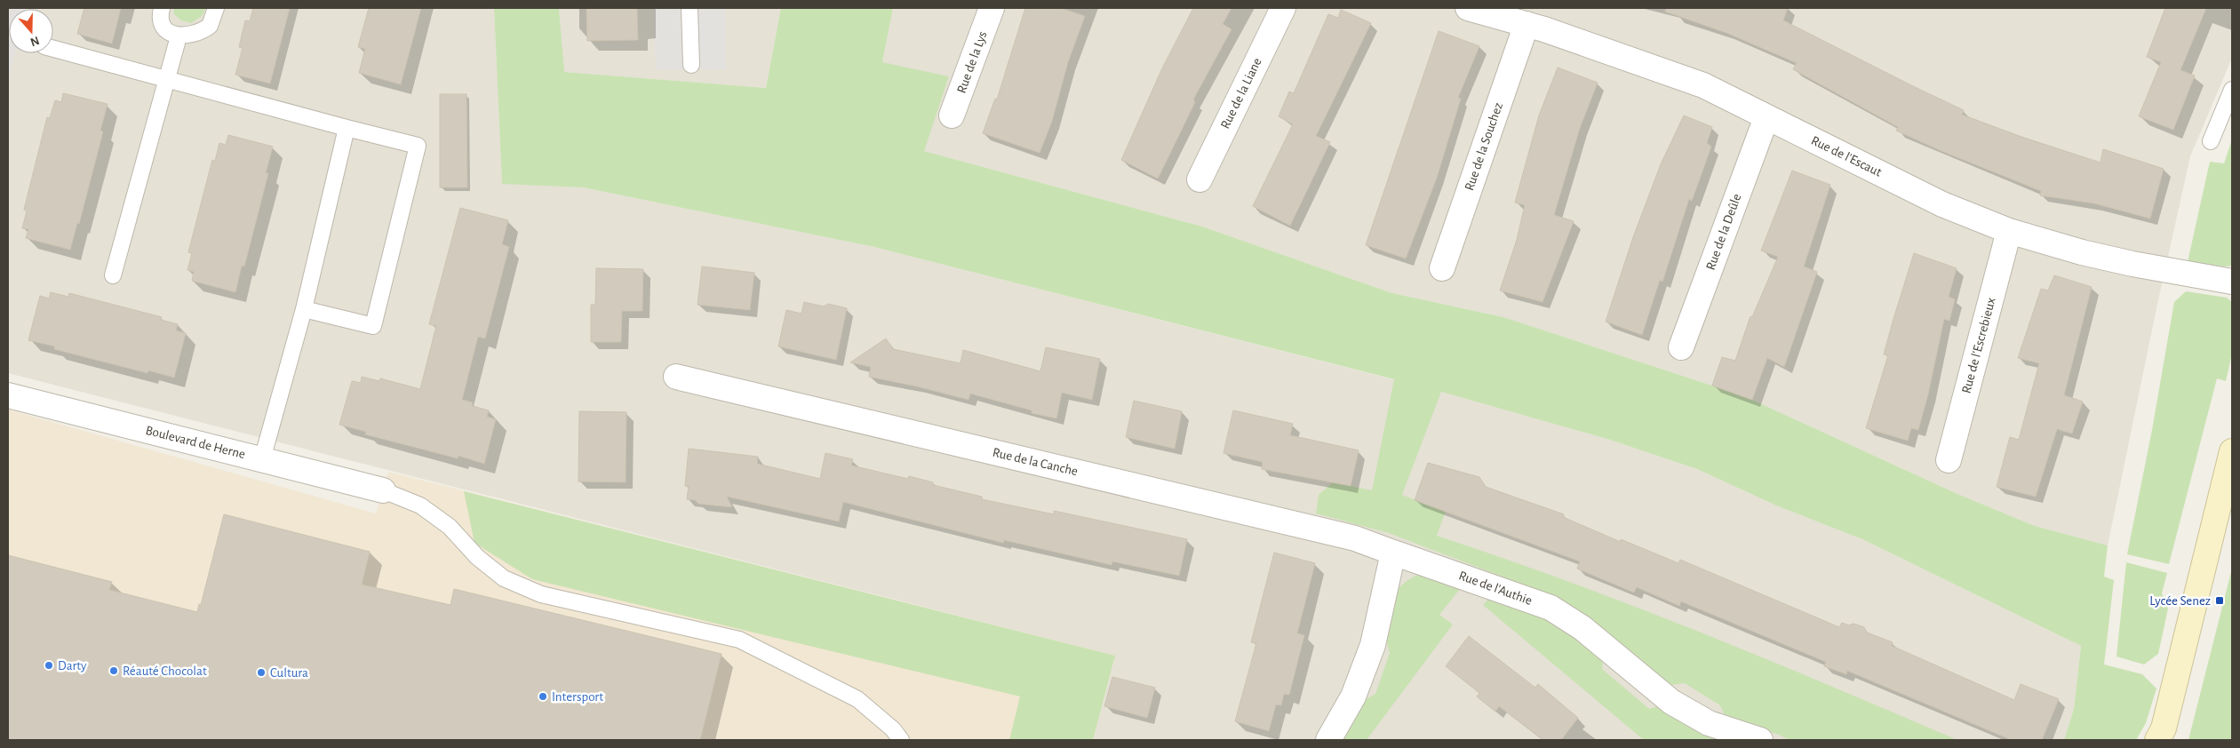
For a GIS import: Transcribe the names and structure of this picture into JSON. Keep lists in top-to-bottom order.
{
  "streets": {
    "street": [
      "Rue de la Lys",
      "Rue de la Liane",
      "Rue de la Souchez",
      "Rue de l'Escaut",
      "Rue de la Deûle",
      "Rue de l'Escrebieux",
      "Boulevard de Herne",
      "Rue de la Canche",
      "Rue de l'Authie"
    ]
  },
  "crossings": [
    ["Rue de la Souchez", "Rue de l'Escaut"],
    ["Rue de l'Escaut", "Rue de la Deûle"],
    ["Rue de l'Escaut", "Rue de l'Escrebieux"],
    ["Rue de la Canche", "Rue de l'Authie"]
  ],
  "places": {
    "transit": ["Lycée Senez"],
    "other": [
      "Darty",
      "Réauté Chocolat",
      "Cultura",
      "Intersport"
    ]
  },
  "north": "bottom"
}
